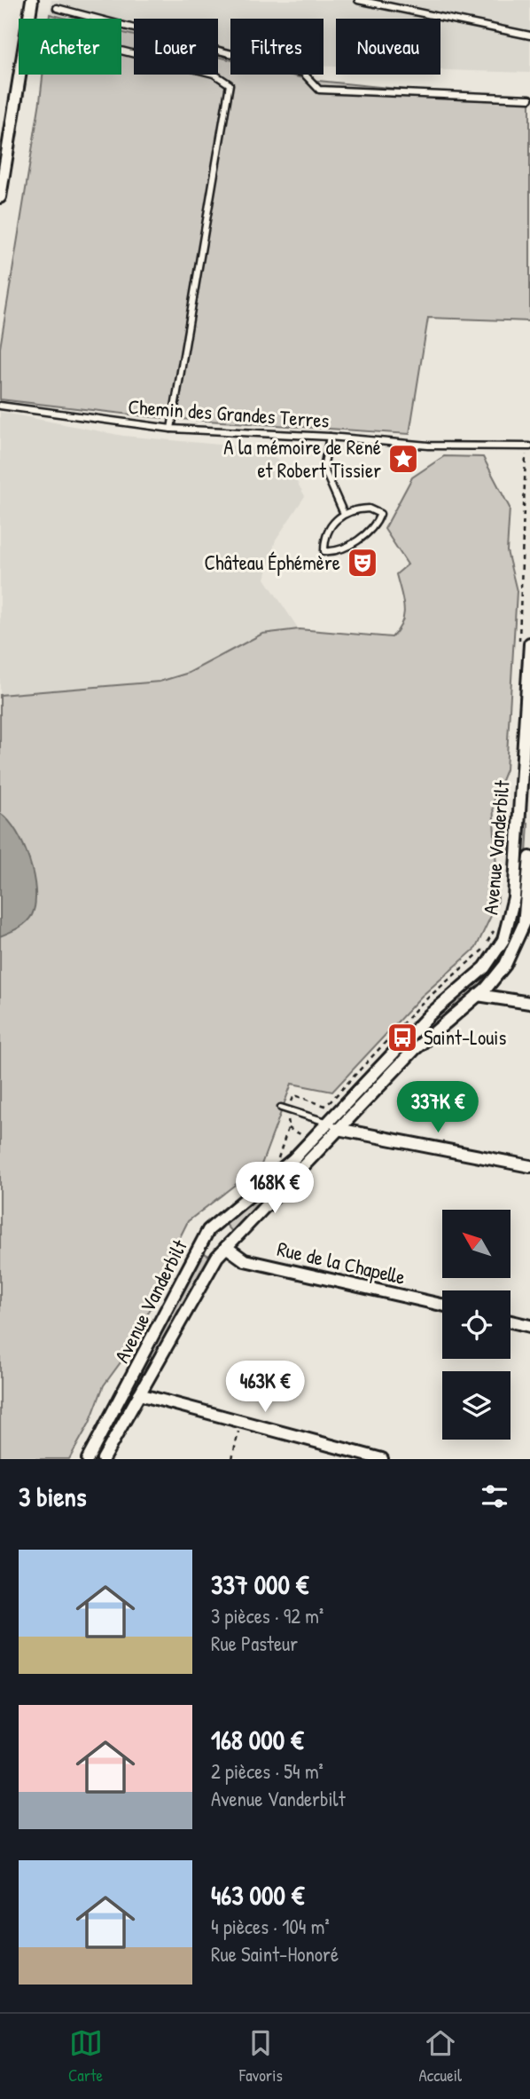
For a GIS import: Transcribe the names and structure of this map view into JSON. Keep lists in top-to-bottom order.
{
  "streets": {
    "street": ["Avenue Vanderbilt", "Rue de la Chapelle"],
    "lane": ["Chemin des Grandes Terres"]
  },
  "crossings": [
    ["Avenue Vanderbilt", "Rue de la Chapelle"]
  ],
  "places": {
    "place": ["A la mémoire de René et Robert Tissier"],
    "theatre": ["Château Éphémère"],
    "bus stop": ["Saint-Louis"]
  },
  "north": "top left",
  "page": {
    "chip": [
      "Acheter",
      "Louer",
      "Filtres",
      "Nouveau"
    ],
    "price": ["337K €", "168K €", "463K €"],
    "heading": "3 biens",
    "list": [
      {
        "name": "337 000 €",
        "note": "3 pièces · 92 m² · Rue Pasteur"
      },
      {
        "name": "168 000 €",
        "note": "2 pièces · 54 m² · Avenue Vanderbilt"
      },
      {
        "name": "463 000 €",
        "note": "4 pièces · 104 m² · Rue Saint-Honoré"
      }
    ],
    "tabs": ["Carte", "Favoris", "Accueil"]
  }
}
